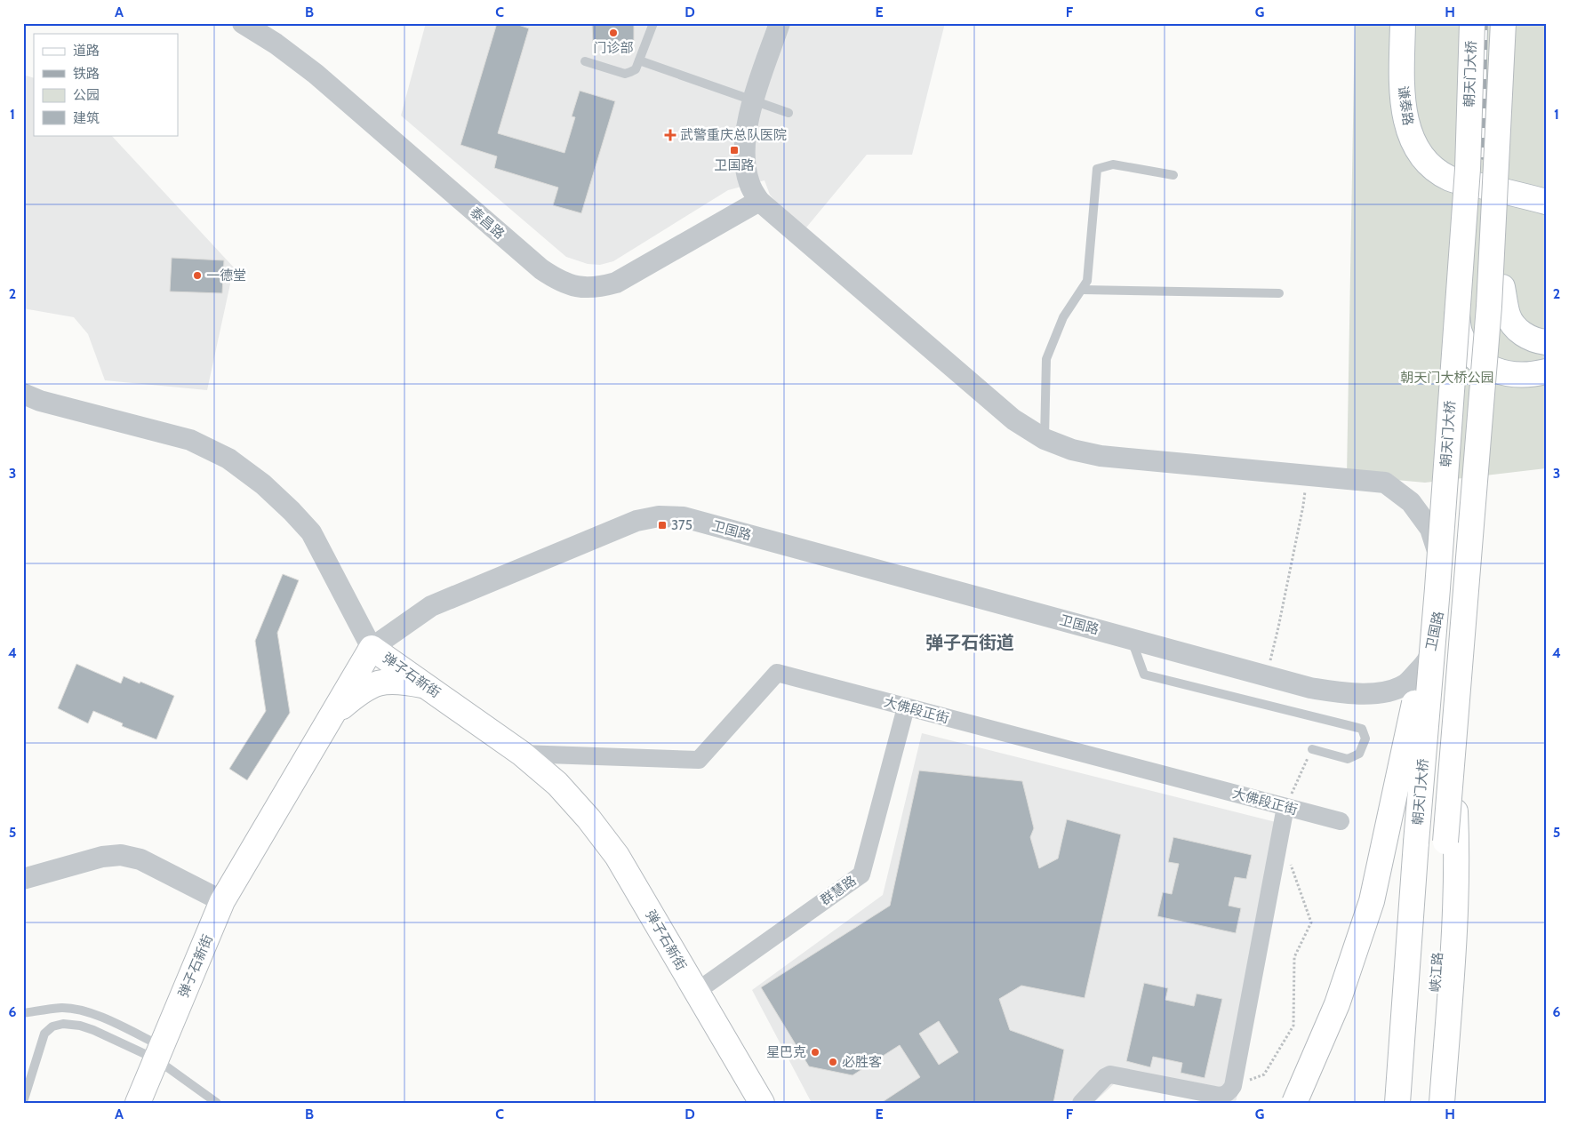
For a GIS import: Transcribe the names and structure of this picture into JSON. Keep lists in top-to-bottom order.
{
  "streets": {
    "main road": [
      "朝天门大桥",
      "谦泰路",
      "弹子石新街",
      "峡江路"
    ],
    "street": [
      "泰昌路",
      "卫国路",
      "大佛段正街",
      "群慧路"
    ]
  },
  "crossings": [
    ["泰昌路", "卫国路"],
    ["卫国路", "弹子石新街"],
    ["弹子石新街", "大佛段正街"],
    ["弹子石新街", "群慧路"],
    ["大佛段正街", "群慧路"]
  ],
  "districts": ["弹子石街道"],
  "parks": ["朝天门大桥公园"],
  "places": {
    "other": [
      "门诊部",
      "一德堂",
      "星巴克",
      "必胜客"
    ],
    "health": ["武警重庆总队医院"],
    "transit": ["卫国路", "375"]
  },
  "legend": [
    "道路",
    "铁路",
    "公园",
    "建筑"
  ],
  "grid": {
    "columns": [
      "A",
      "B",
      "C",
      "D",
      "E",
      "F",
      "G",
      "H"
    ],
    "rows": [
      "1",
      "2",
      "3",
      "4",
      "5",
      "6"
    ]
  }
}
